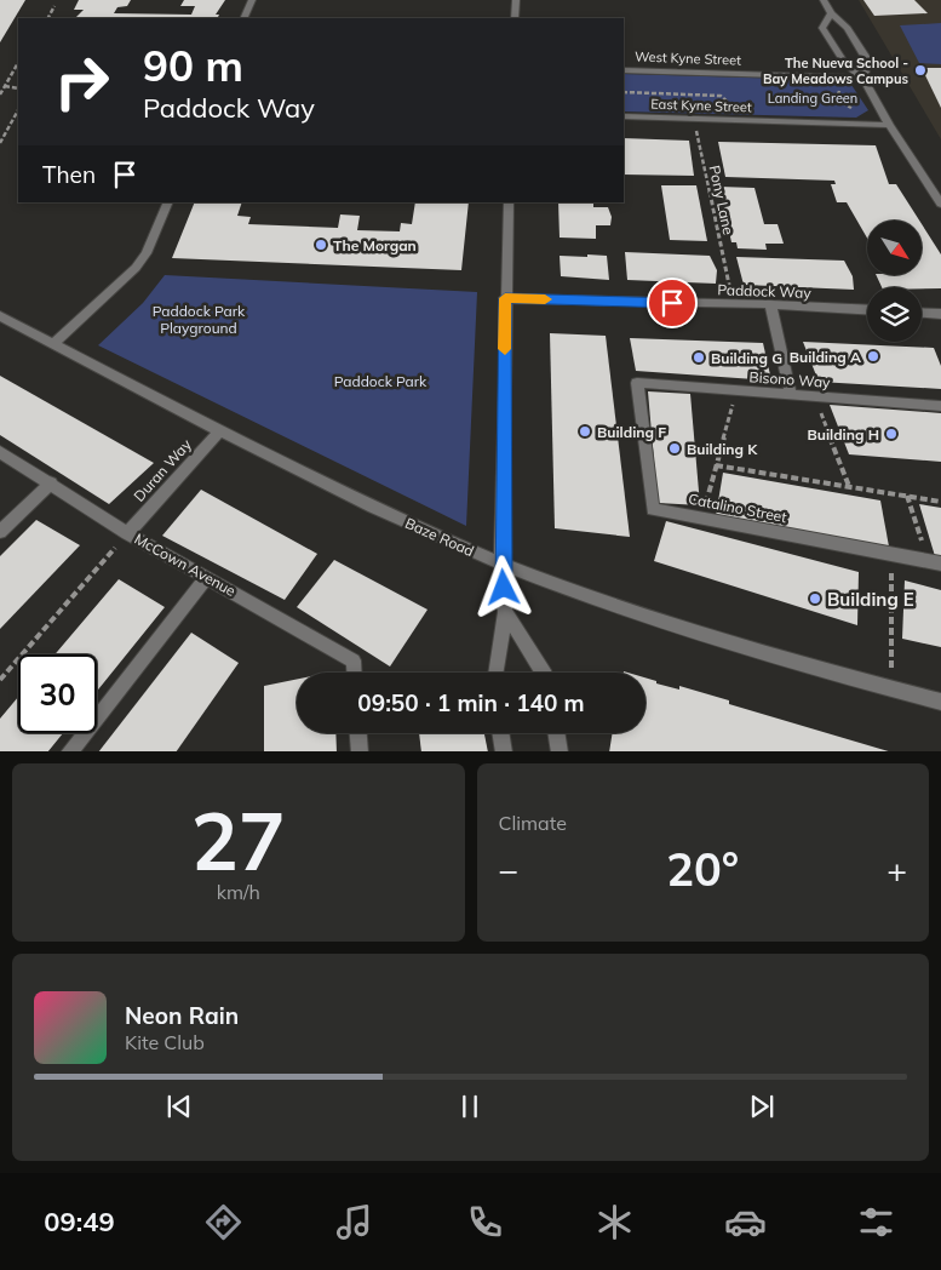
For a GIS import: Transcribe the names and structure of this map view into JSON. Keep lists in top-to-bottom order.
{
  "streets": {
    "street": [
      "West Kyne Street",
      "East Kyne Street",
      "Paddock Way",
      "Bisono Way",
      "Duran Way",
      "Catalino Street",
      "Baze Road",
      "McCown Avenue"
    ],
    "path": ["Pony Lane"]
  },
  "crossings": [
    ["East Kyne Street", "Pony Lane"],
    ["Bisono Way", "Catalino Street"],
    ["Duran Way", "Baze Road"],
    ["Duran Way", "McCown Avenue"]
  ],
  "parks": ["Landing Green", "Paddock Park Playground", "Paddock Park"],
  "places": [
    "The Nueva School - Bay Meadows Campus",
    "The Morgan",
    "Building A",
    "Building G",
    "Building F",
    "Building H",
    "Building K",
    "Building E"
  ],
  "north": "bottom right",
  "page": {
    "turn": ["90 m", "Paddock Way"],
    "then": "Then",
    "limit": "30",
    "trip": "09:50 · 1 min · 140 m",
    "tile": [
      ["27", "km/h"],
      "Climate"
    ],
    "heat": ["−", "20°", "+"],
    "song": ["Neon Rain", "Kite Club"],
    "tabs": "09:49"
  }
}
